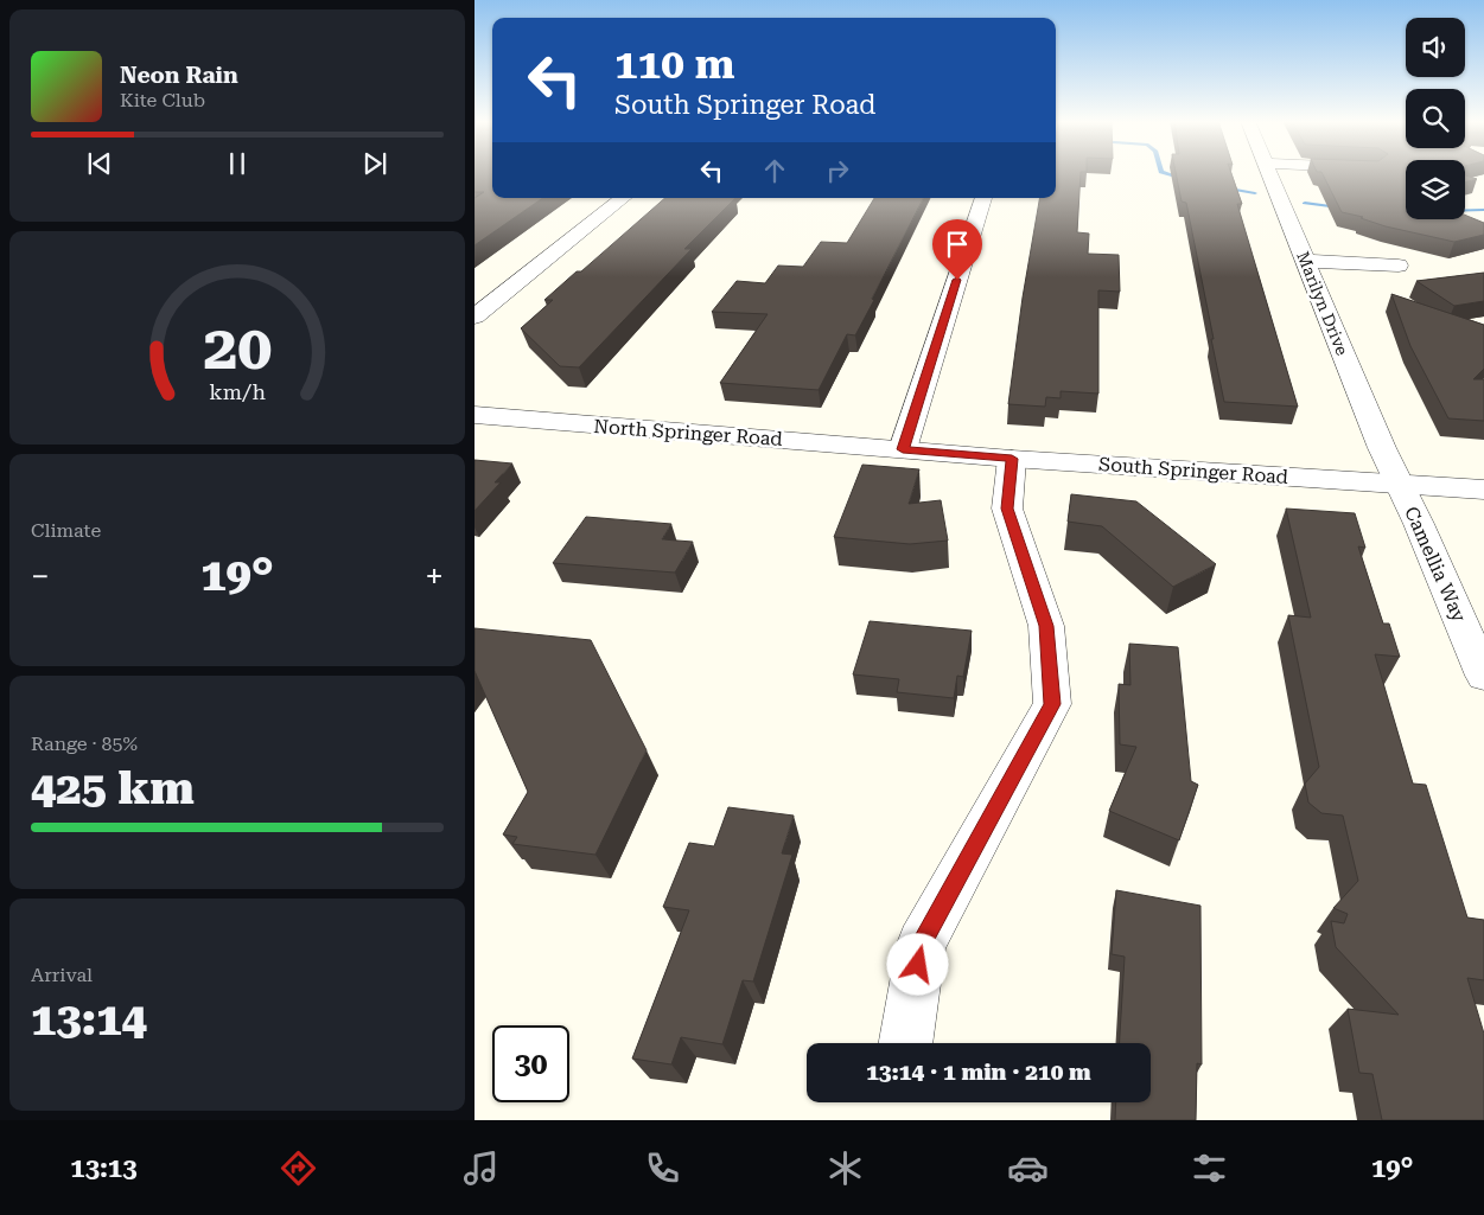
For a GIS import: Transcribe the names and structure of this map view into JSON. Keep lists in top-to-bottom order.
{
  "streets": {
    "street": [
      "Marilyn Drive",
      "North Springer Road",
      "South Springer Road",
      "Camellia Way"
    ]
  },
  "crossings": [
    ["Marilyn Drive", "South Springer Road"],
    ["Marilyn Drive", "Camellia Way"],
    ["North Springer Road", "South Springer Road"],
    ["South Springer Road", "Camellia Way"]
  ],
  "page": {
    "turn": ["110 m", "South Springer Road"],
    "song": ["Neon Rain", "Kite Club"],
    "tile": [
      "Climate",
      ["Range · 85%", "425 km"],
      ["Arrival", "13:14"]
    ],
    "heat": ["−", "19°", "+"],
    "limit": "30",
    "trip": "13:14 · 1 min · 210 m",
    "tabs": ["13:13", "19°"],
    "gauge": ["20", "km/h"]
  }
}
